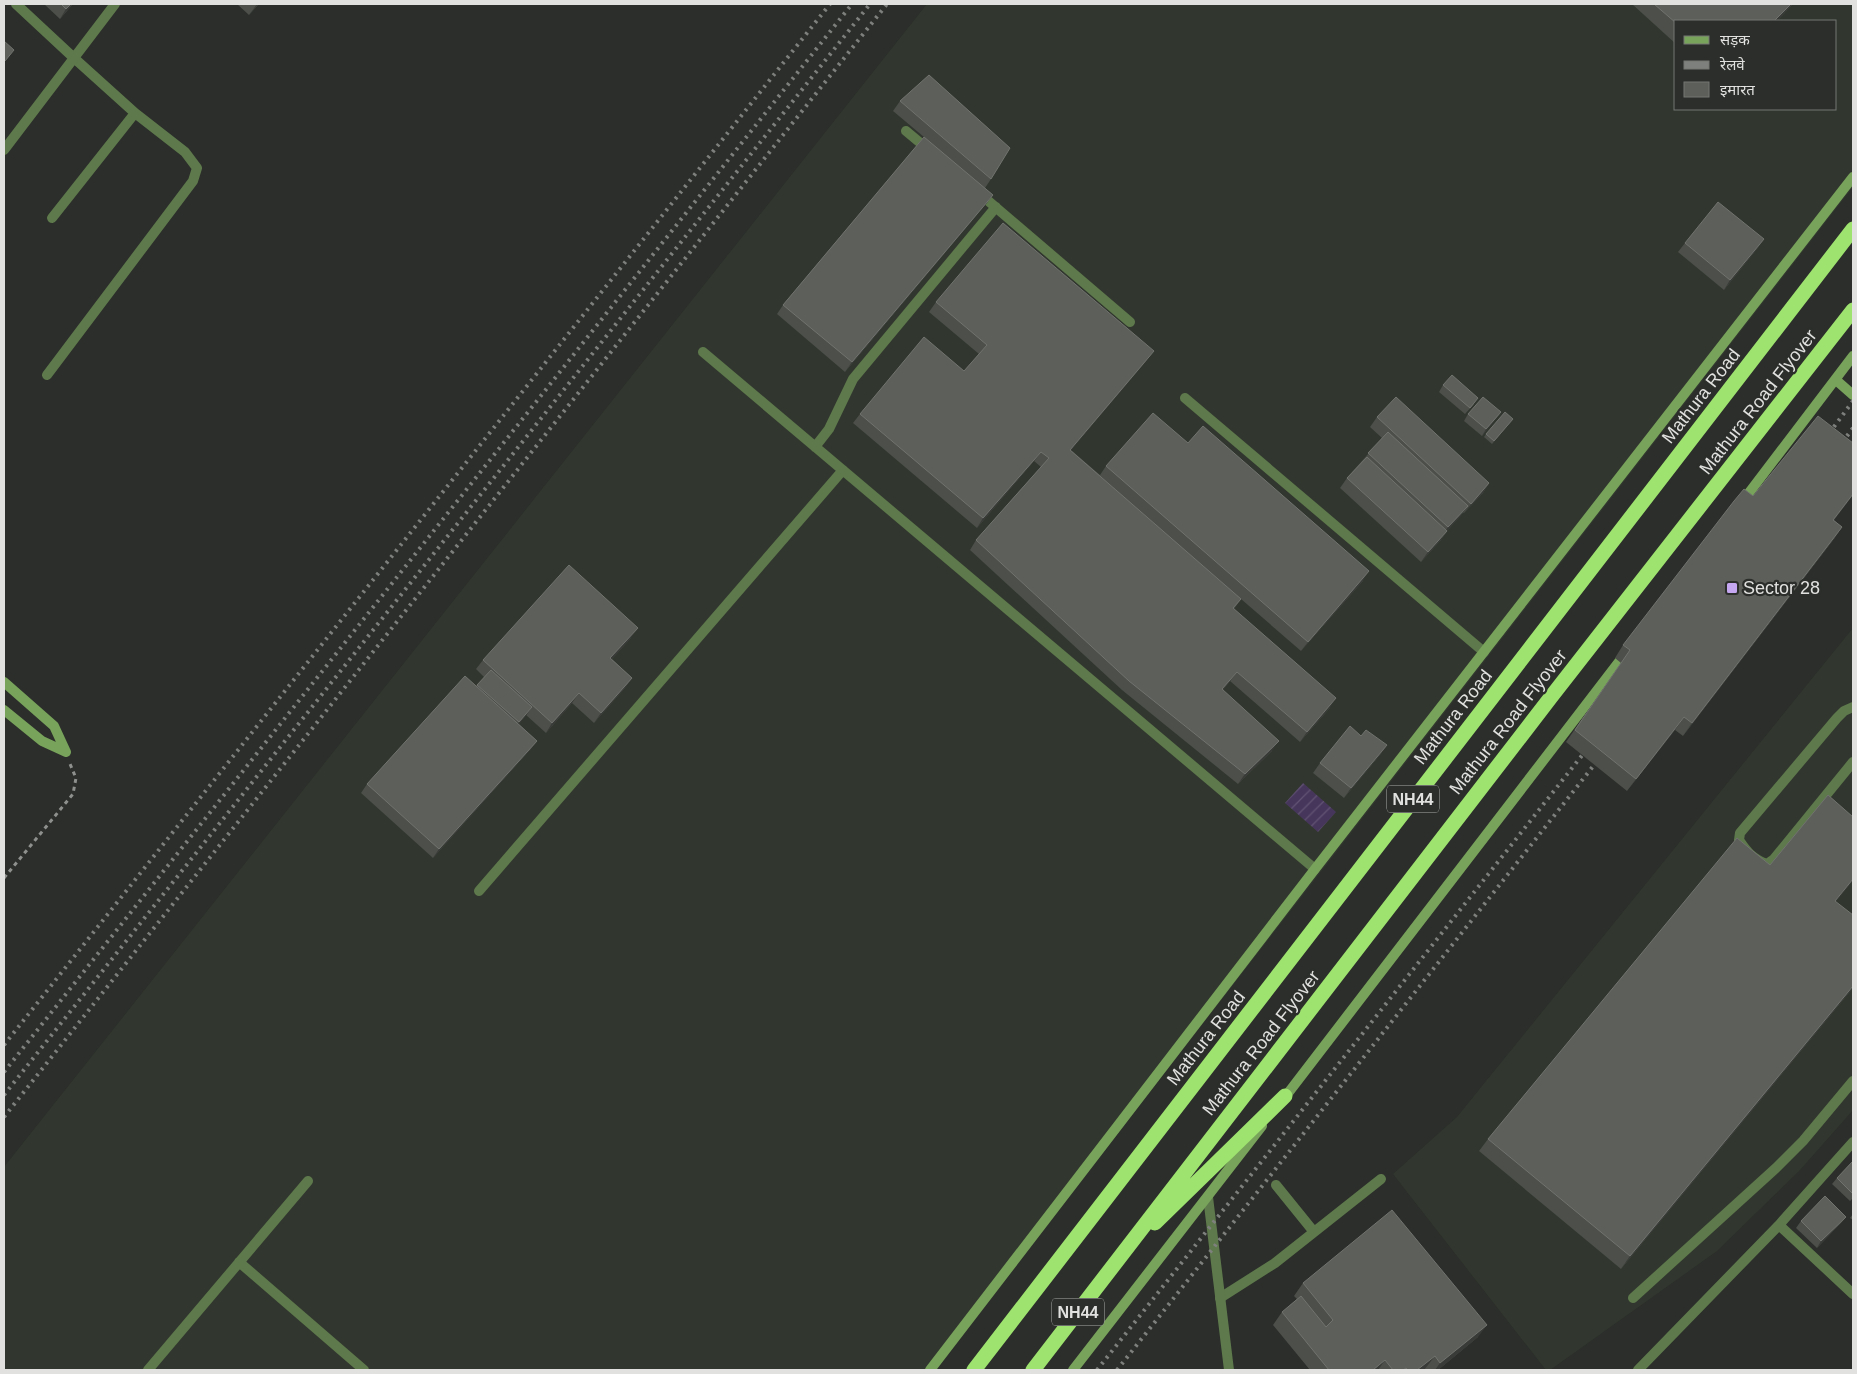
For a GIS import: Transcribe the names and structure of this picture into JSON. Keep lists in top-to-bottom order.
{
  "streets": {
    "highway": ["Mathura Road", "Mathura Road Flyover", "NH44"]
  },
  "crossings": [
    ["Mathura Road Flyover", "NH44"]
  ],
  "places": {
    "transit": ["Sector 28"]
  },
  "legend": ["सड़क", "रेलवे", "इमारत"]
}
